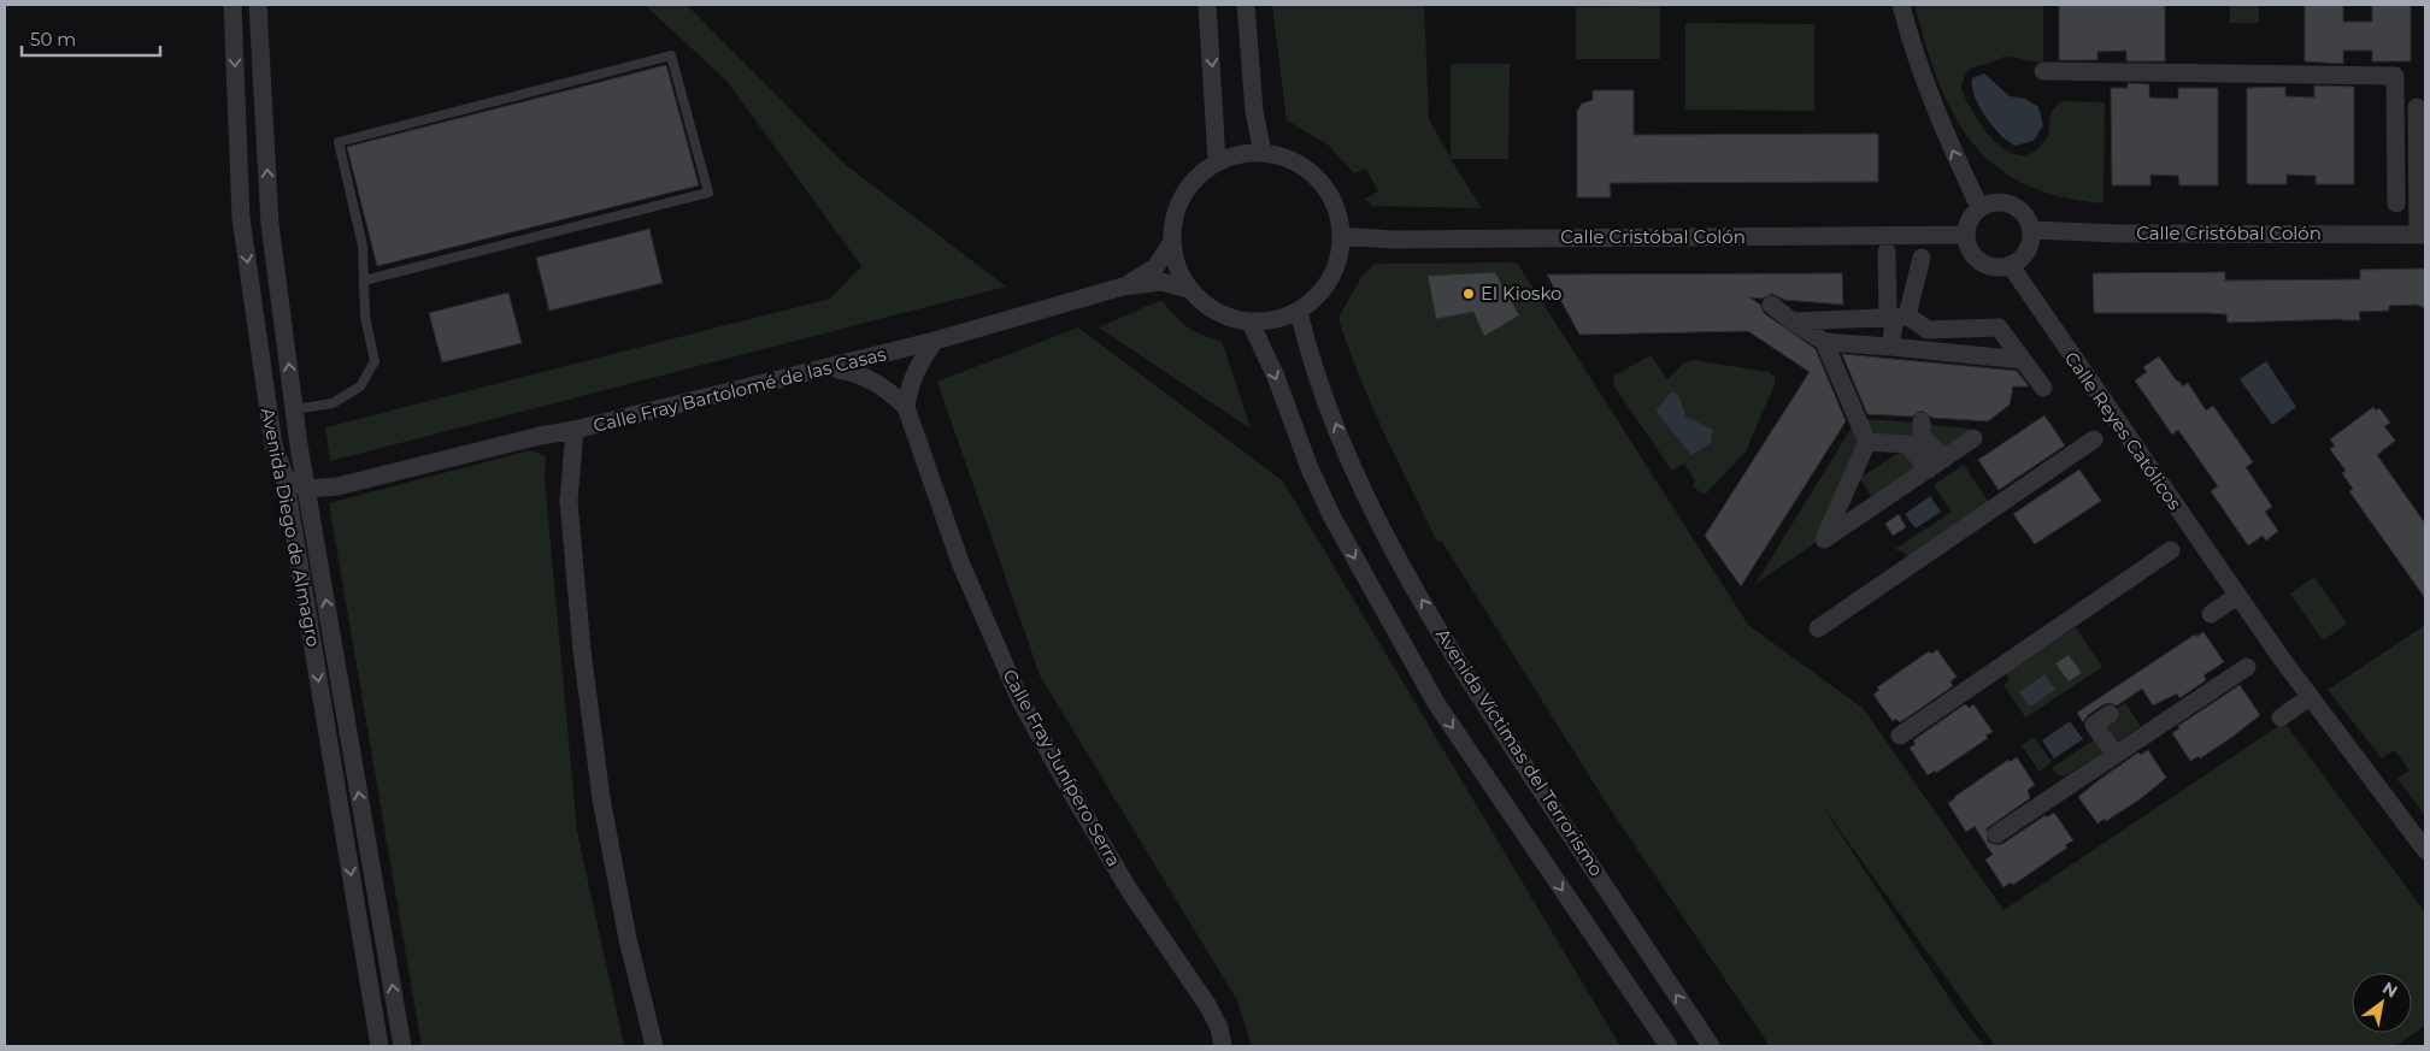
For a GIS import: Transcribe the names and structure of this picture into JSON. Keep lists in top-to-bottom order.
{
  "streets": {
    "street": [
      "Calle Cristóbal Colón",
      "Calle Fray Bartolomé de las Casas",
      "Calle Reyes Católicos",
      "Avenida Diego de Almagro",
      "Avenida Víctimas del Terrorismo",
      "Calle Fray Junípero Serra"
    ]
  },
  "crossings": [
    ["Calle Cristóbal Colón", "Calle Fray Bartolomé de las Casas"],
    ["Calle Cristóbal Colón", "Calle Reyes Católicos"],
    ["Calle Cristóbal Colón", "Avenida Víctimas del Terrorismo"],
    ["Calle Fray Bartolomé de las Casas", "Avenida Víctimas del Terrorismo"],
    ["Calle Fray Bartolomé de las Casas", "Calle Fray Junípero Serra"]
  ],
  "places": ["El Kiosko"],
  "scale_bar": "50 m",
  "north": "top right"
}
